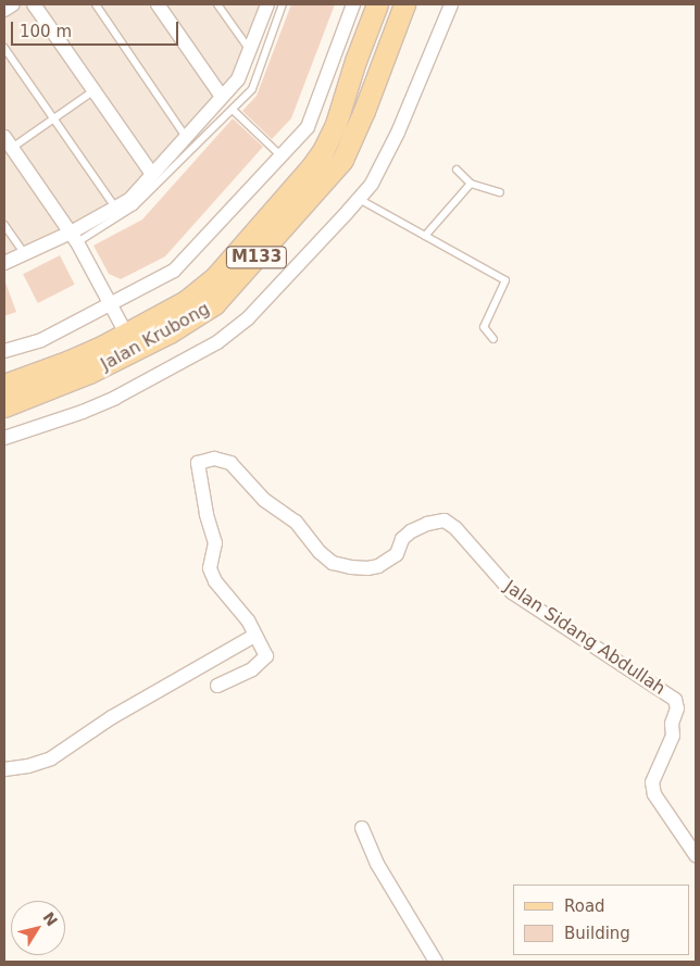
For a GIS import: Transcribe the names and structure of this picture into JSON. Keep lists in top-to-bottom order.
{
  "streets": {
    "main road": ["M133", "Jalan Krubong"],
    "street": ["Jalan Sidang Abdullah"]
  },
  "legend": ["Road", "Building"],
  "scale_bar": "100 m",
  "north": "top right"
}
